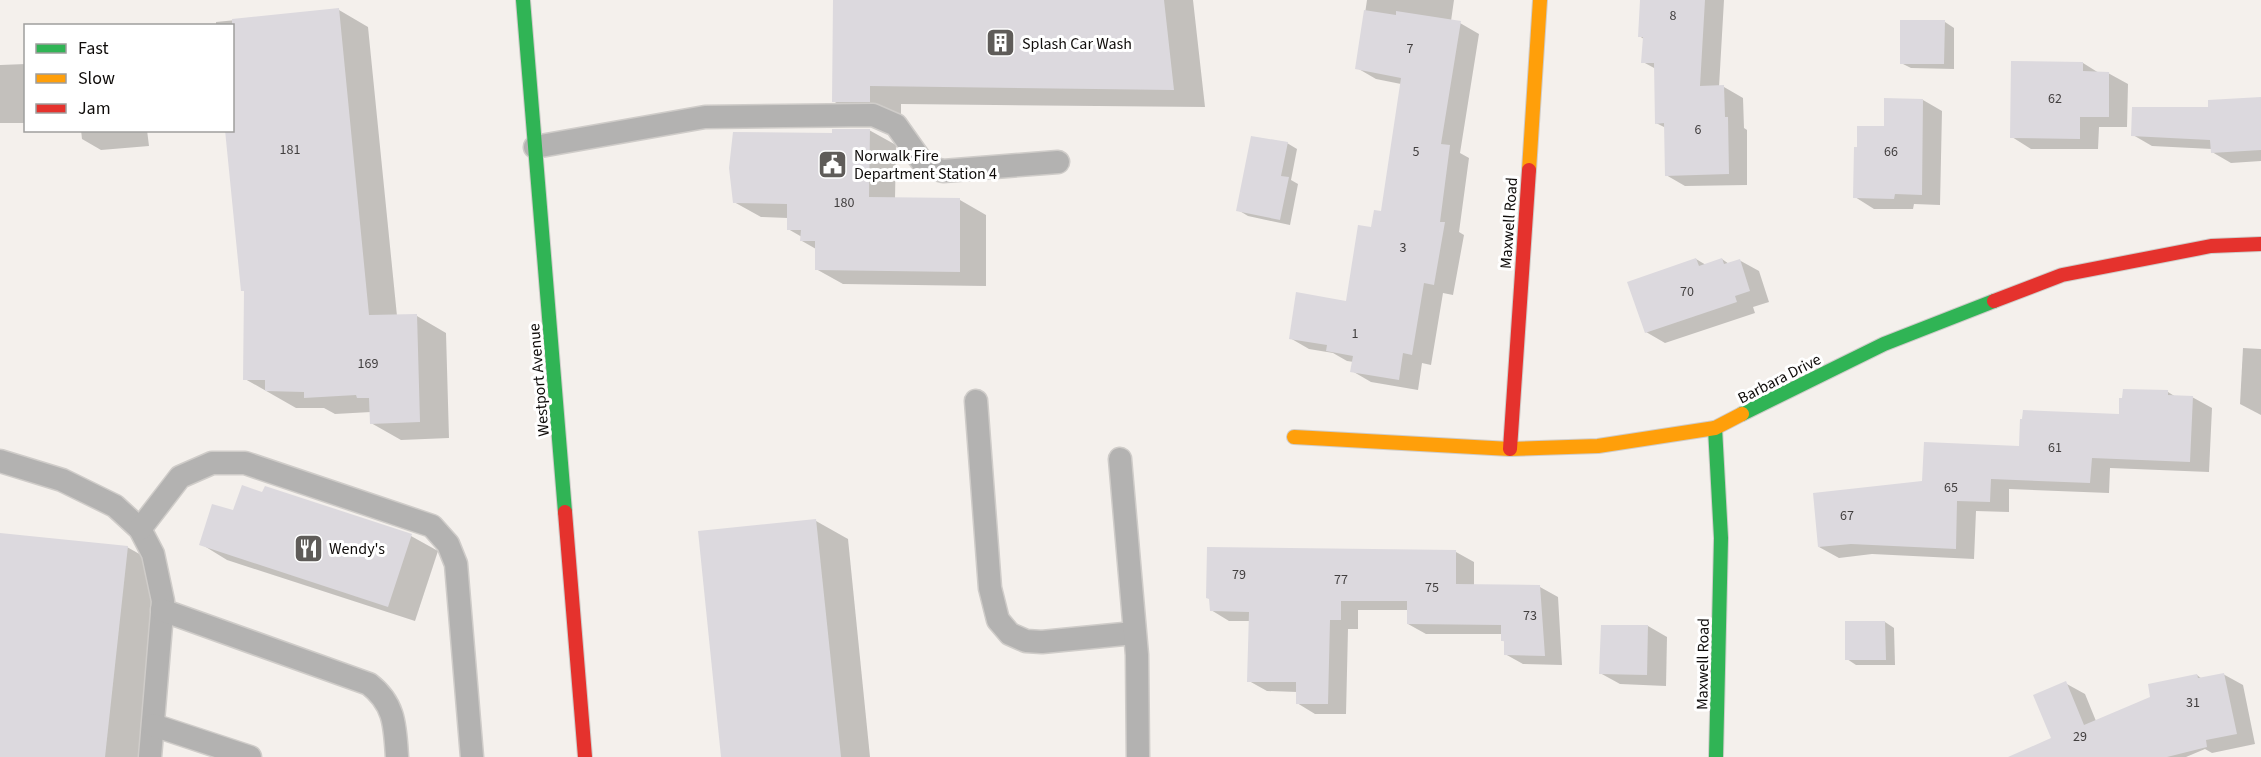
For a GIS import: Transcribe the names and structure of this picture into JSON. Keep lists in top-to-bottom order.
{
  "streets": {
    "street": ["Maxwell Road", "Barbara Drive", "Westport Avenue"]
  },
  "crossings": [
    ["Maxwell Road", "Barbara Drive"]
  ],
  "places": {
    "building": ["Splash Car Wash"],
    "public building": ["Norwalk Fire Department Station 4"],
    "restaurant": ["Wendy's"]
  },
  "house_numbers": [
    "8",
    "7",
    "62",
    "6",
    "181",
    "5",
    "66",
    "180",
    "3",
    "70",
    "1",
    "169",
    "61",
    "65",
    "67",
    "79",
    "77",
    "75",
    "73",
    "31",
    "29"
  ],
  "legend": ["Fast", "Slow", "Jam"]
}
